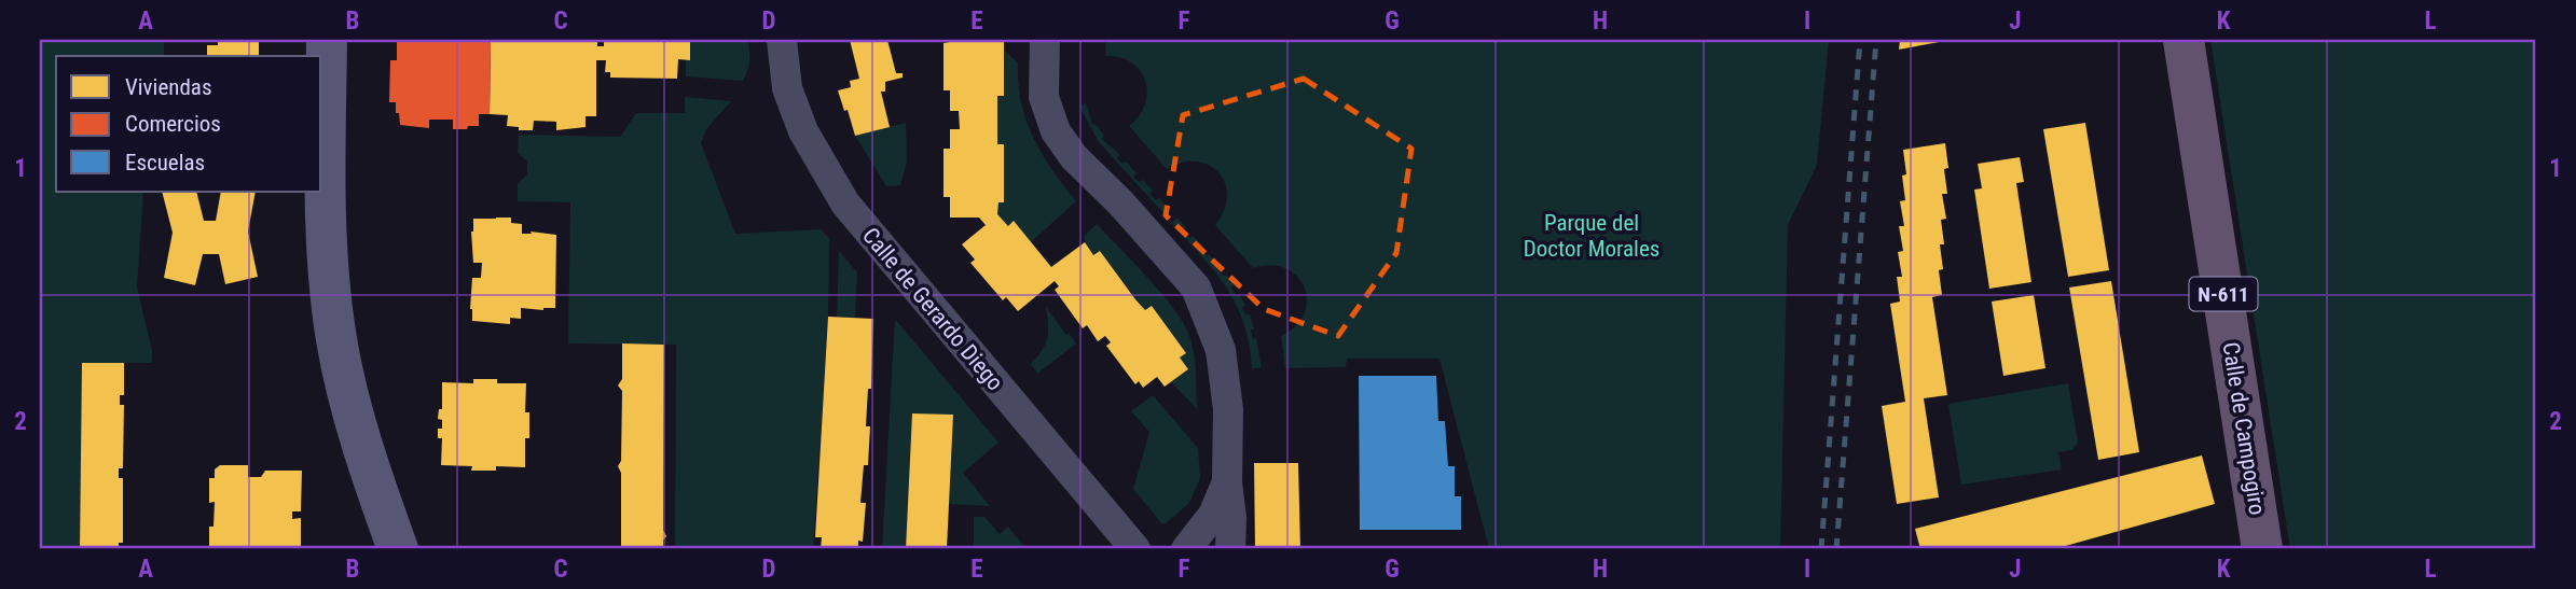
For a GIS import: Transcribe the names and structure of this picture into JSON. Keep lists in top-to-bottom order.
{
  "streets": {
    "highway": ["N-611", "Calle de Campogiro"],
    "street": ["Calle de Gerardo Diego"]
  },
  "parks": ["Parque del Doctor Morales"],
  "legend": ["Viviendas", "Comercios", "Escuelas"],
  "grid": {
    "columns": [
      "A",
      "B",
      "C",
      "D",
      "E",
      "F",
      "G",
      "H",
      "I",
      "J",
      "K",
      "L"
    ],
    "rows": ["1", "2"]
  }
}
